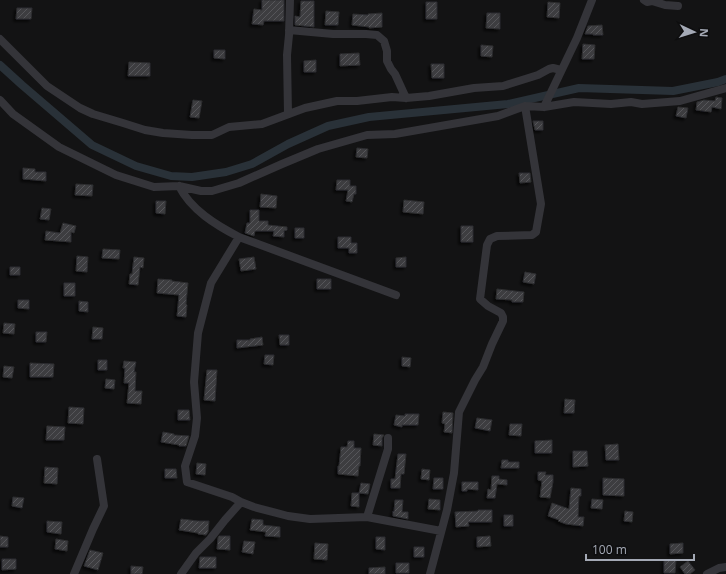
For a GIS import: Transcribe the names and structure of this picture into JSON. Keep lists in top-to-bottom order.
{
  "scale_bar": "100 m",
  "north": "right"
}
